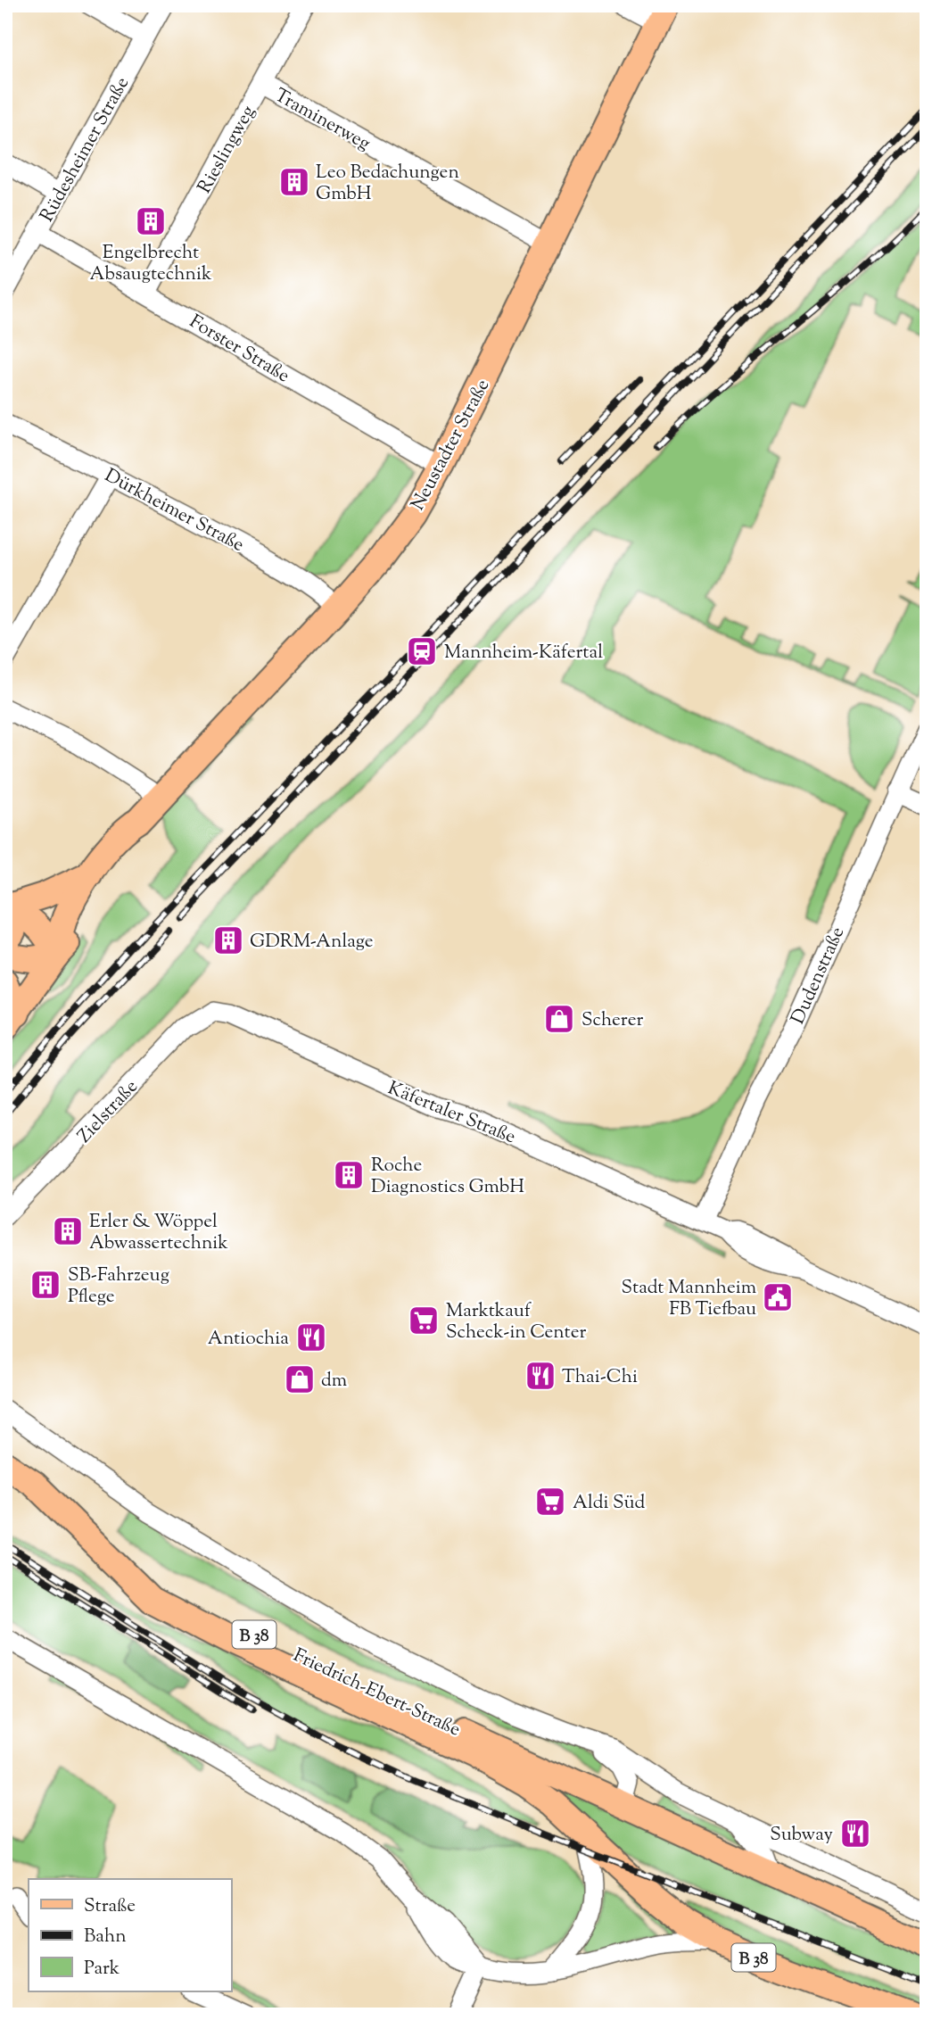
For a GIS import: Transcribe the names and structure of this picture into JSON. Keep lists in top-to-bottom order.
{
  "streets": {
    "main road": ["Neustadter Straße", "B 38", "Friedrich-Ebert-Straße"],
    "street": [
      "Traminerweg",
      "Rüdesheimer Straße",
      "Rieslingweg",
      "Forster Straße",
      "Dürkheimer Straße",
      "Dudenstraße",
      "Zielstraße",
      "Käfertaler Straße"
    ]
  },
  "crossings": [
    ["Traminerweg", "Rieslingweg"],
    ["Traminerweg", "Neustadter Straße"],
    ["Rüdesheimer Straße", "Forster Straße"],
    ["Rieslingweg", "Forster Straße"],
    ["Forster Straße", "Neustadter Straße"],
    ["Neustadter Straße", "Dürkheimer Straße"],
    ["Dudenstraße", "Käfertaler Straße"],
    ["Zielstraße", "Käfertaler Straße"]
  ],
  "places": {
    "building": [
      "Leo Bedachungen GmbH",
      "Engelbrecht Absaugtechnik",
      "GDRM-Anlage",
      "Roche Diagnostics GmbH",
      "Erler & Wöppel Abwassertechnik",
      "SB-Fahrzeug Pflege"
    ],
    "station": ["Mannheim-Käfertal"],
    "shop": ["Scherer", "dm"],
    "public building": ["Stadt Mannheim FB Tiefbau"],
    "supermarket": ["Marktkauf Scheck-in Center", "Aldi Süd"],
    "restaurant": ["Antiochia", "Thai-Chi", "Subway"]
  },
  "legend": ["Straße", "Bahn", "Park"]
}
